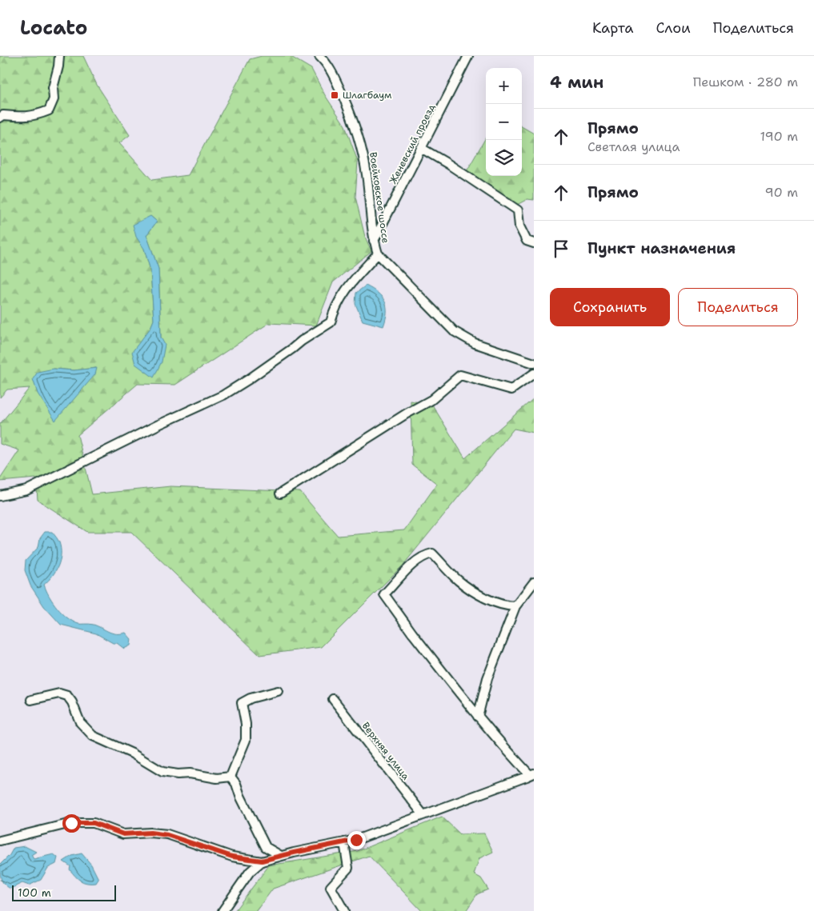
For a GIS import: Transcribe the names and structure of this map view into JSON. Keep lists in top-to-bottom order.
{
  "streets": {
    "street": ["Женевский проезд", "Воейковское шоссе", "Верхняя улица"]
  },
  "crossings": [
    ["Женевский проезд", "Воейковское шоссе"]
  ],
  "places": {
    "transit": ["Шлагбаум"]
  },
  "scale_bar": "100 m",
  "page": {
    "header": "Locato",
    "nav": ["Карта", "Слои", "Поделиться"],
    "heading": ["4 мин", "Пешком · 280 m"],
    "map_buttons": ["+", "−"],
    "list": [
      ["Прямо", "Светлая улица", "190 m"],
      ["Прямо", "90 m"],
      "Пункт назначения"
    ],
    "buttons": ["Сохранить", "Поделиться"],
    "scale": "100 m"
  }
}
